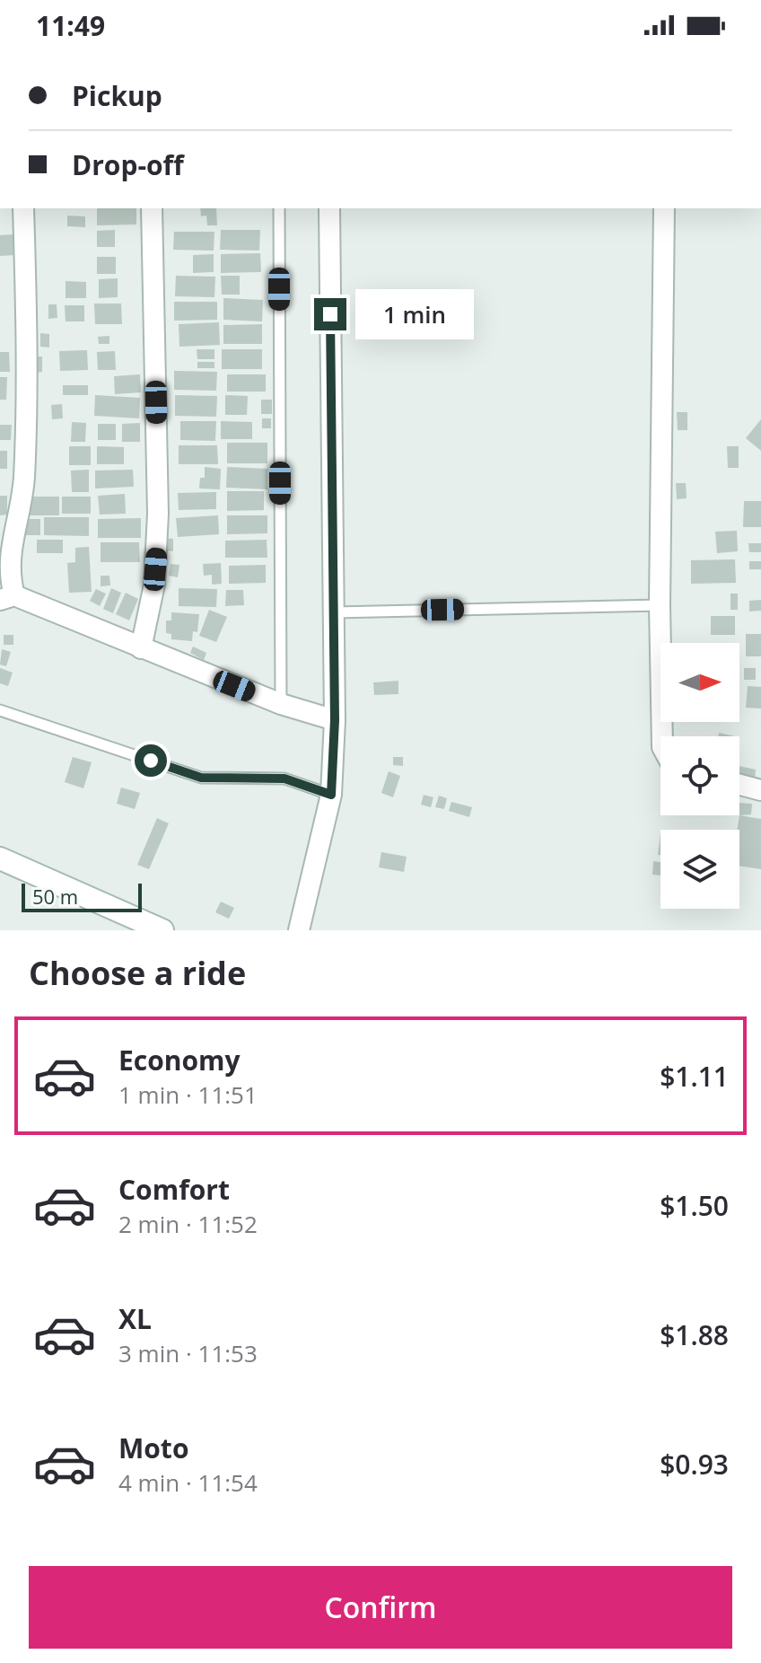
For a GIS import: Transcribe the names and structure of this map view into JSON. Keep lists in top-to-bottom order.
{
  "scale_bar": "50 m",
  "north": "right",
  "page": {
    "status": "11:49",
    "banner": ["Pickup", "Drop-off"],
    "bubble": "1 min",
    "scale": "50 m",
    "heading": "Choose a ride",
    "list": [
      {
        "name": "Economy",
        "note": "1 min · 11:51",
        "value": "$1.11"
      },
      {
        "name": "Comfort",
        "note": "2 min · 11:52",
        "value": "$1.50"
      },
      {
        "name": "XL",
        "note": "3 min · 11:53",
        "value": "$1.88"
      },
      {
        "name": "Moto",
        "note": "4 min · 11:54",
        "value": "$0.93"
      }
    ],
    "buttons": "Confirm"
  }
}
